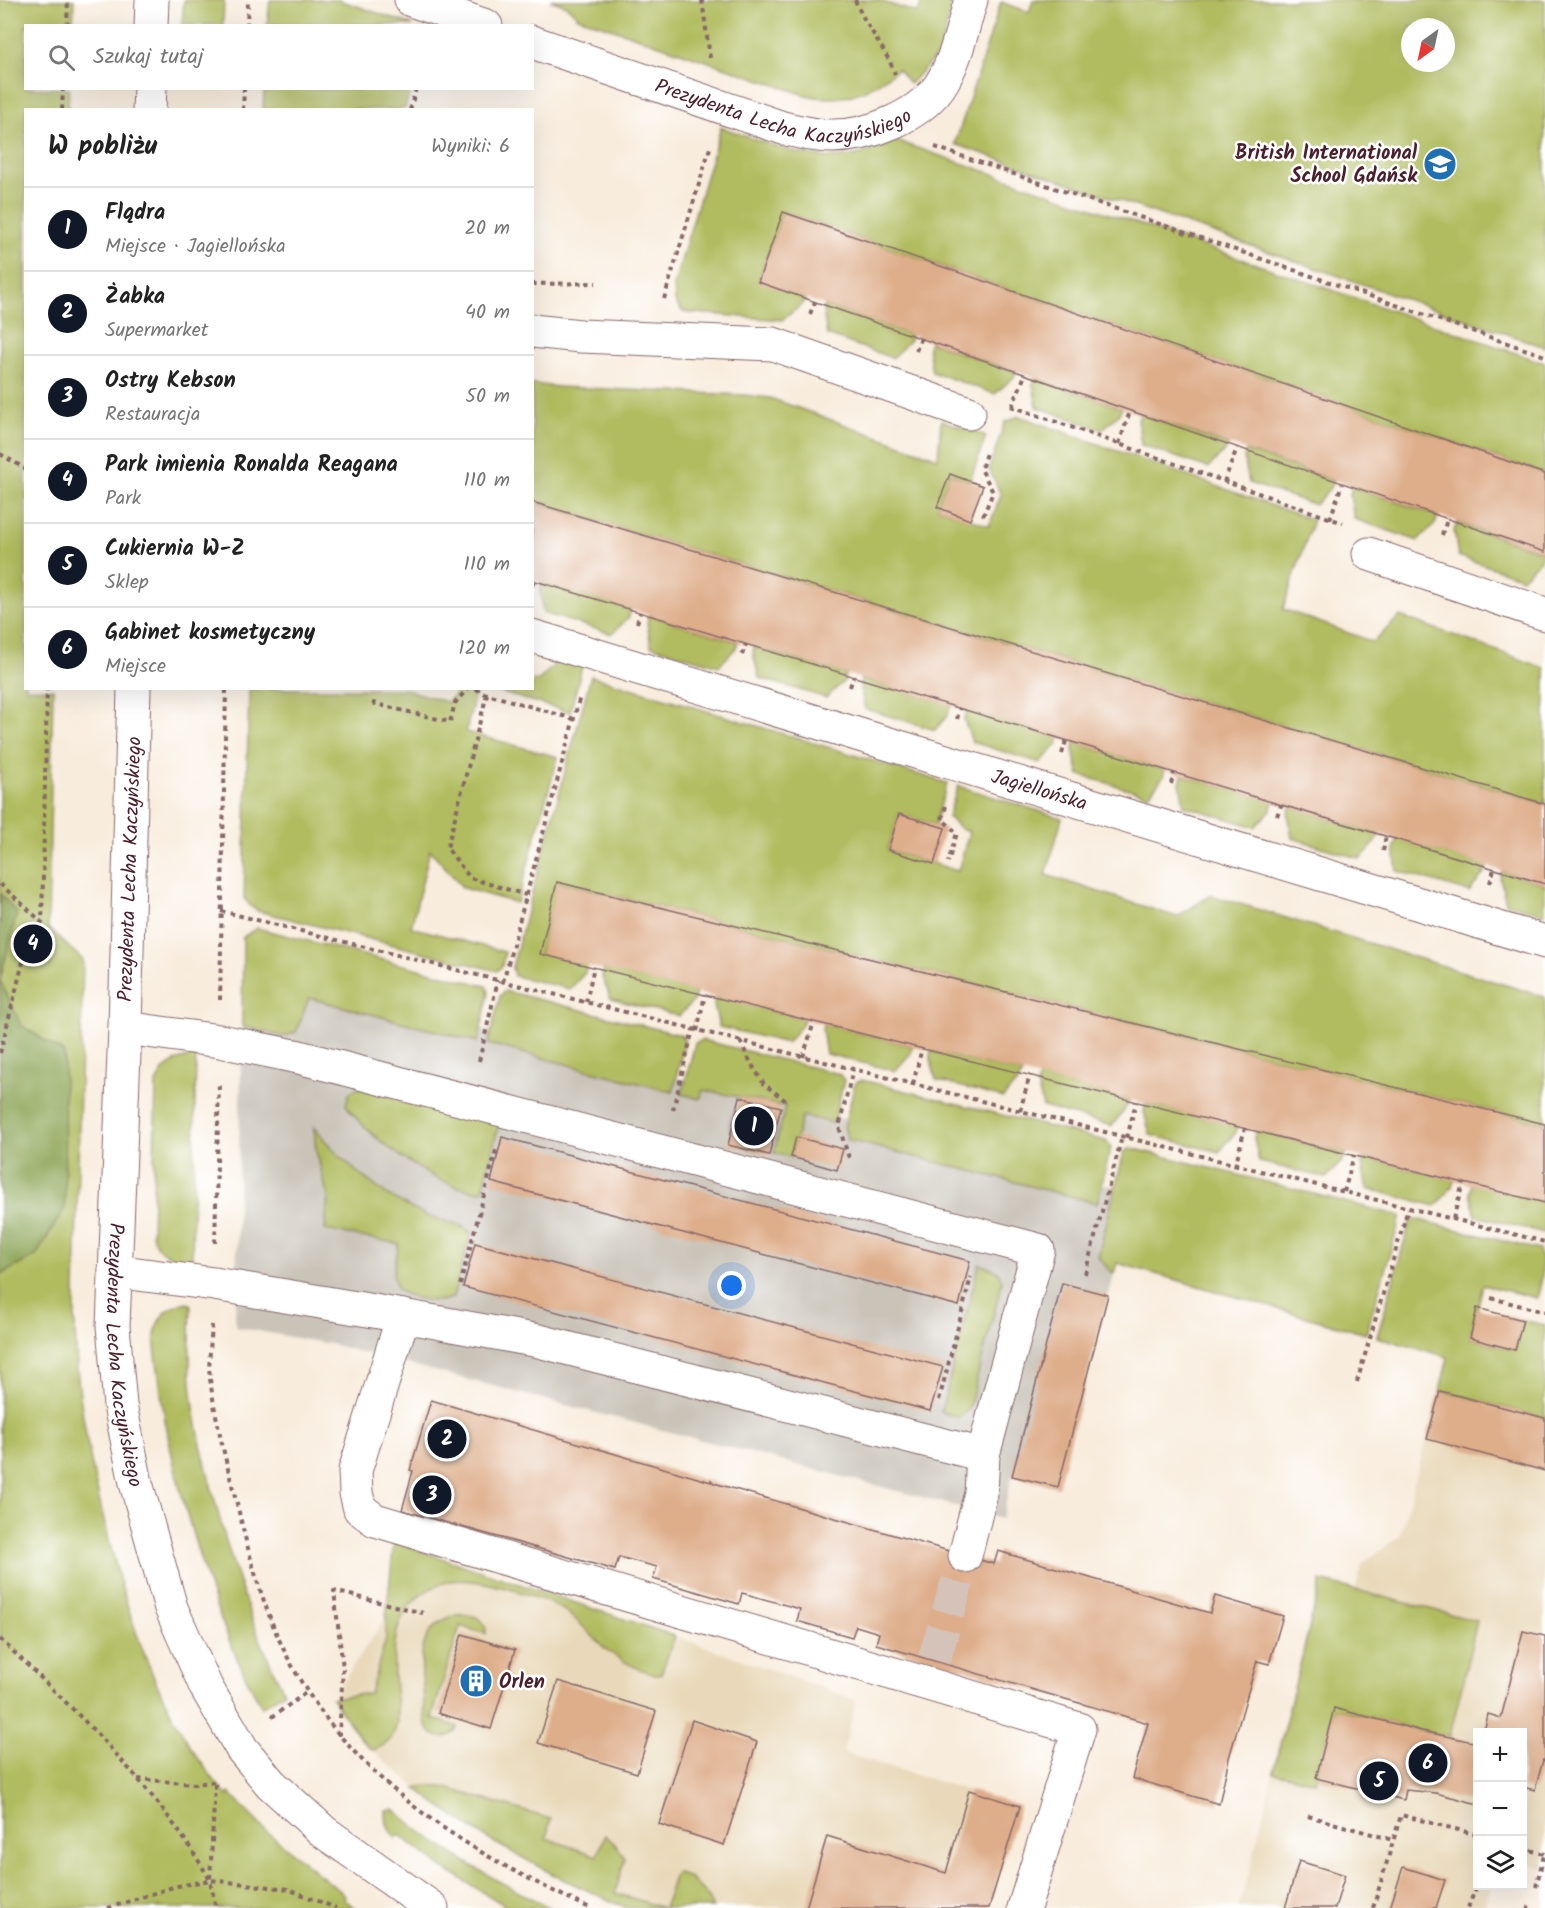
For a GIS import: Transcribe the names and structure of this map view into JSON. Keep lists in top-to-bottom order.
{
  "streets": {
    "street": ["Prezydenta Lecha Kaczyńskiego", "Jagiellońska"]
  },
  "places": {
    "school or university": ["British International School Gdańsk"],
    "building": ["Orlen"]
  },
  "north": "bottom left",
  "page": {
    "search": "Szukaj tutaj",
    "heading": ["W pobliżu", "Wyniki: 6"],
    "list": [
      {
        "mark": "1",
        "name": "Flądra",
        "note": "Miejsce · Jagiellońska",
        "value": "20 m"
      },
      {
        "mark": "2",
        "name": "Żabka",
        "note": "Supermarket",
        "value": "40 m"
      },
      {
        "mark": "3",
        "name": "Ostry Kebson",
        "note": "Restauracja",
        "value": "50 m"
      },
      {
        "mark": "4",
        "name": "Park imienia Ronalda Reagana",
        "note": "Park",
        "value": "110 m"
      },
      {
        "mark": "5",
        "name": "Cukiernia W-Z",
        "note": "Sklep",
        "value": "110 m"
      },
      {
        "mark": "6",
        "name": "Gabinet kosmetyczny",
        "note": "Miejsce",
        "value": "120 m"
      }
    ],
    "pins": [
      "4",
      "1",
      "2",
      "3",
      "6",
      "5"
    ],
    "map_buttons": ["+", "−"]
  }
}
